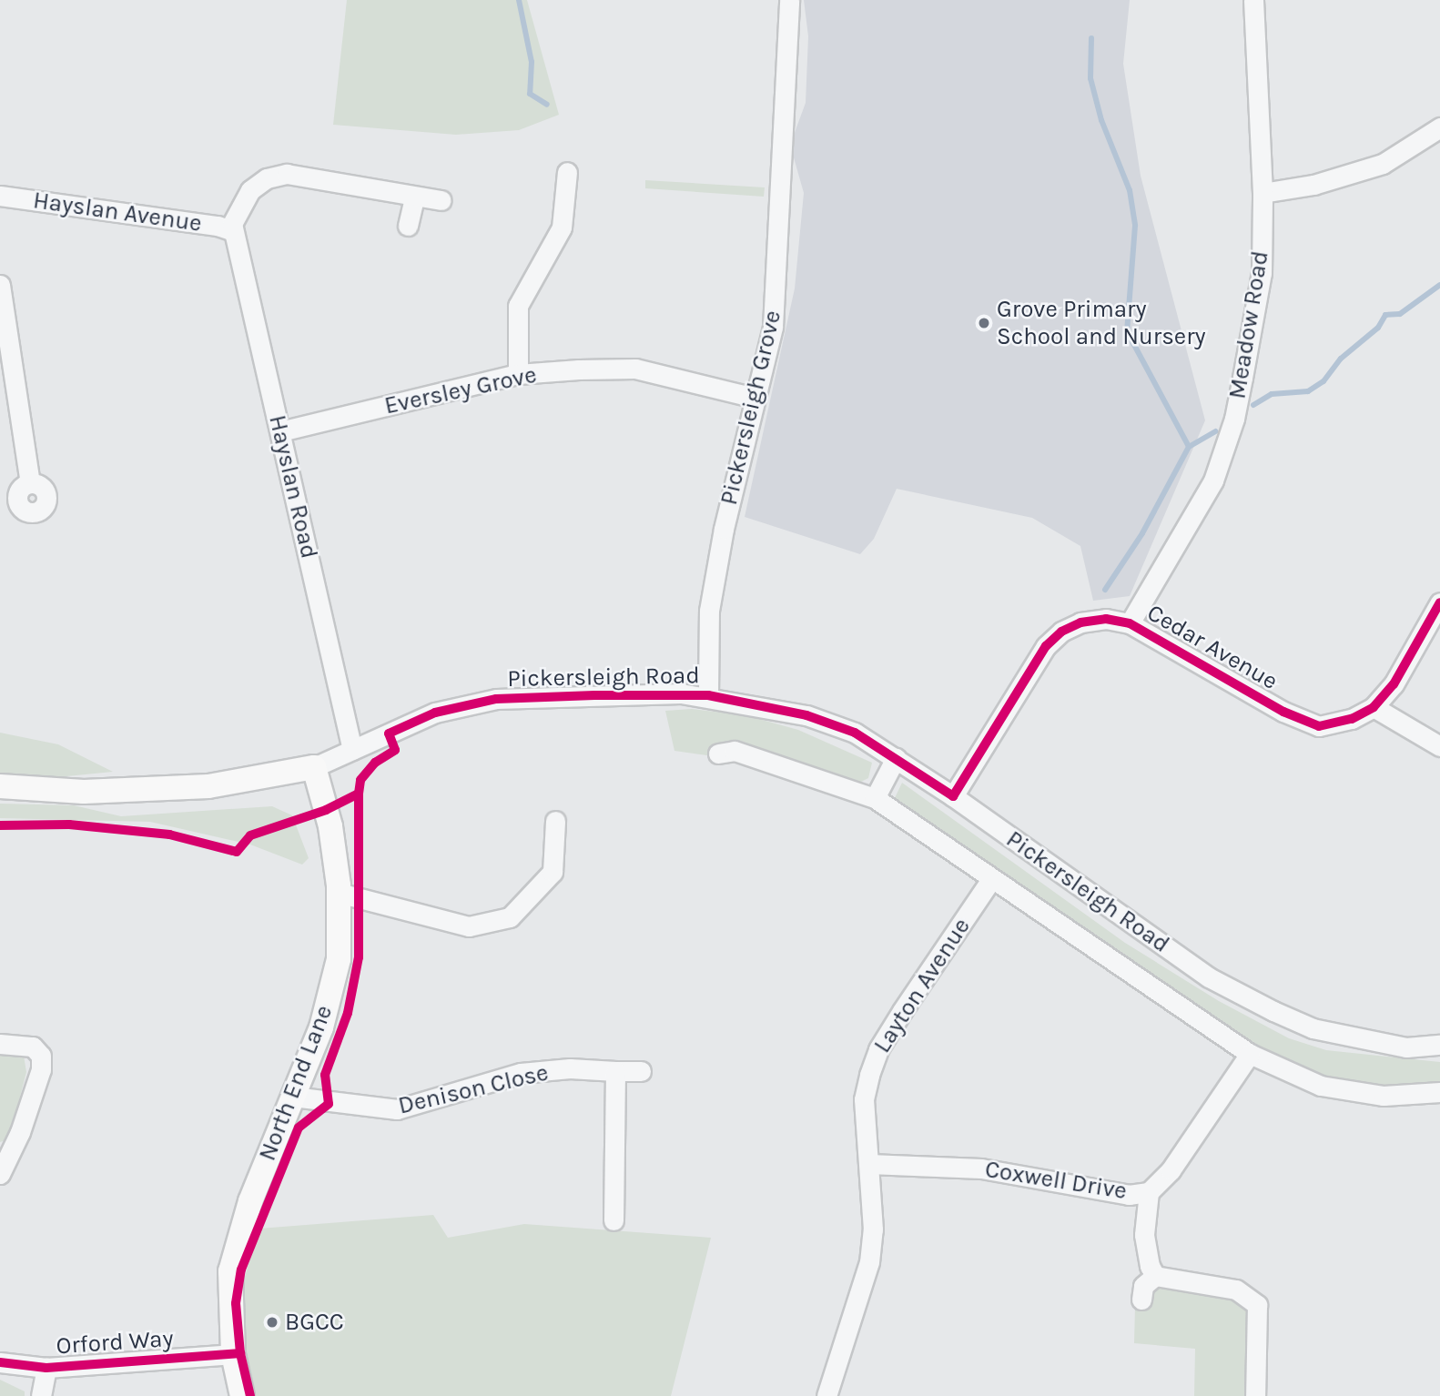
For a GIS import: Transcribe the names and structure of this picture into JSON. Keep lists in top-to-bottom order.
{
  "streets": {
    "main road": ["Pickersleigh Road", "North End Lane"],
    "street": [
      "Hayslan Avenue",
      "Meadow Road",
      "Eversley Grove",
      "Pickersleigh Grove",
      "Hayslan Road",
      "Cedar Avenue",
      "Layton Avenue",
      "Denison Close",
      "Coxwell Drive",
      "Orford Way"
    ]
  },
  "crossings": [
    ["Hayslan Avenue", "Hayslan Road"],
    ["Meadow Road", "Cedar Avenue"],
    ["Eversley Grove", "Pickersleigh Grove"],
    ["Eversley Grove", "Hayslan Road"],
    ["Pickersleigh Grove", "Pickersleigh Road"],
    ["Hayslan Road", "Pickersleigh Road"],
    ["Cedar Avenue", "Pickersleigh Road"],
    ["Pickersleigh Road", "North End Lane"],
    ["Layton Avenue", "Coxwell Drive"],
    ["North End Lane", "Denison Close"],
    ["North End Lane", "Orford Way"]
  ],
  "places": ["Grove Primary School and Nursery", "BGCC"]
}
